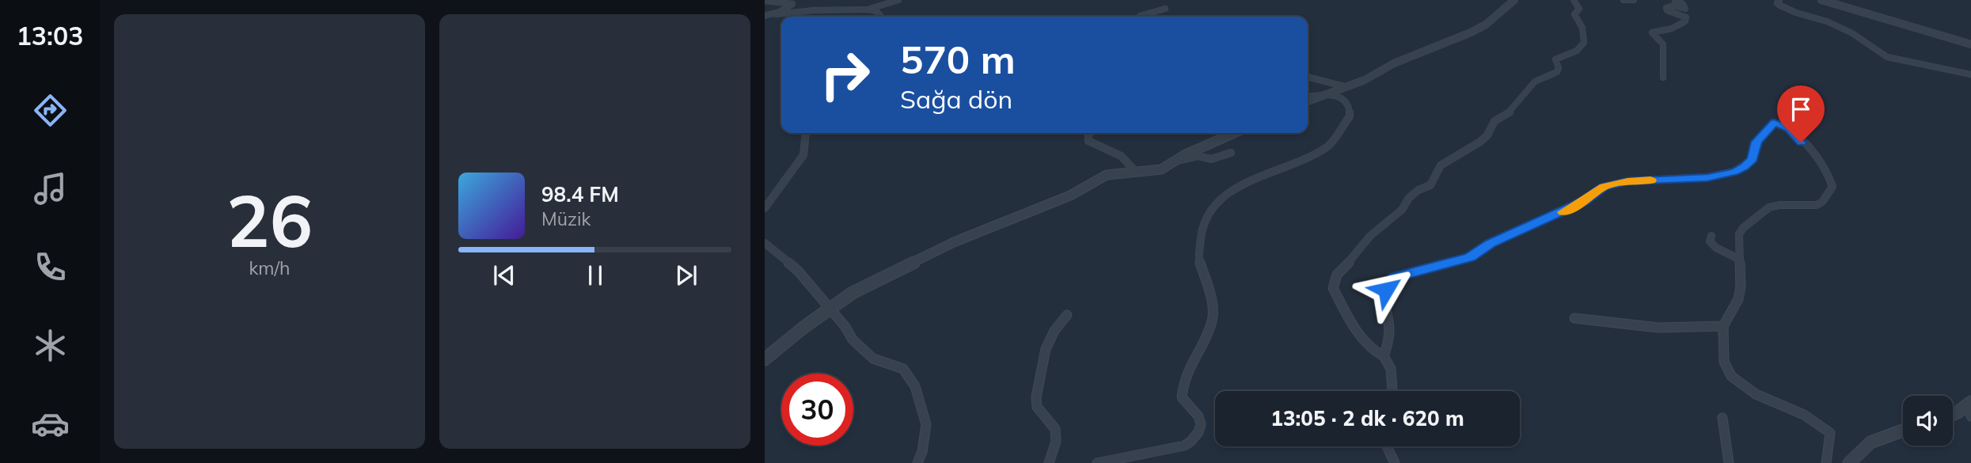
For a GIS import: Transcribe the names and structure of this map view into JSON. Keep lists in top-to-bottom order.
{
  "page": {
    "tabs": "13:03",
    "tile": ["26", "km/h"],
    "turn": ["570 m", "Sağa dön"],
    "song": ["98.4 FM", "Müzik"],
    "limit": "30",
    "trip": "13:05 · 2 dk · 620 m"
  }
}
